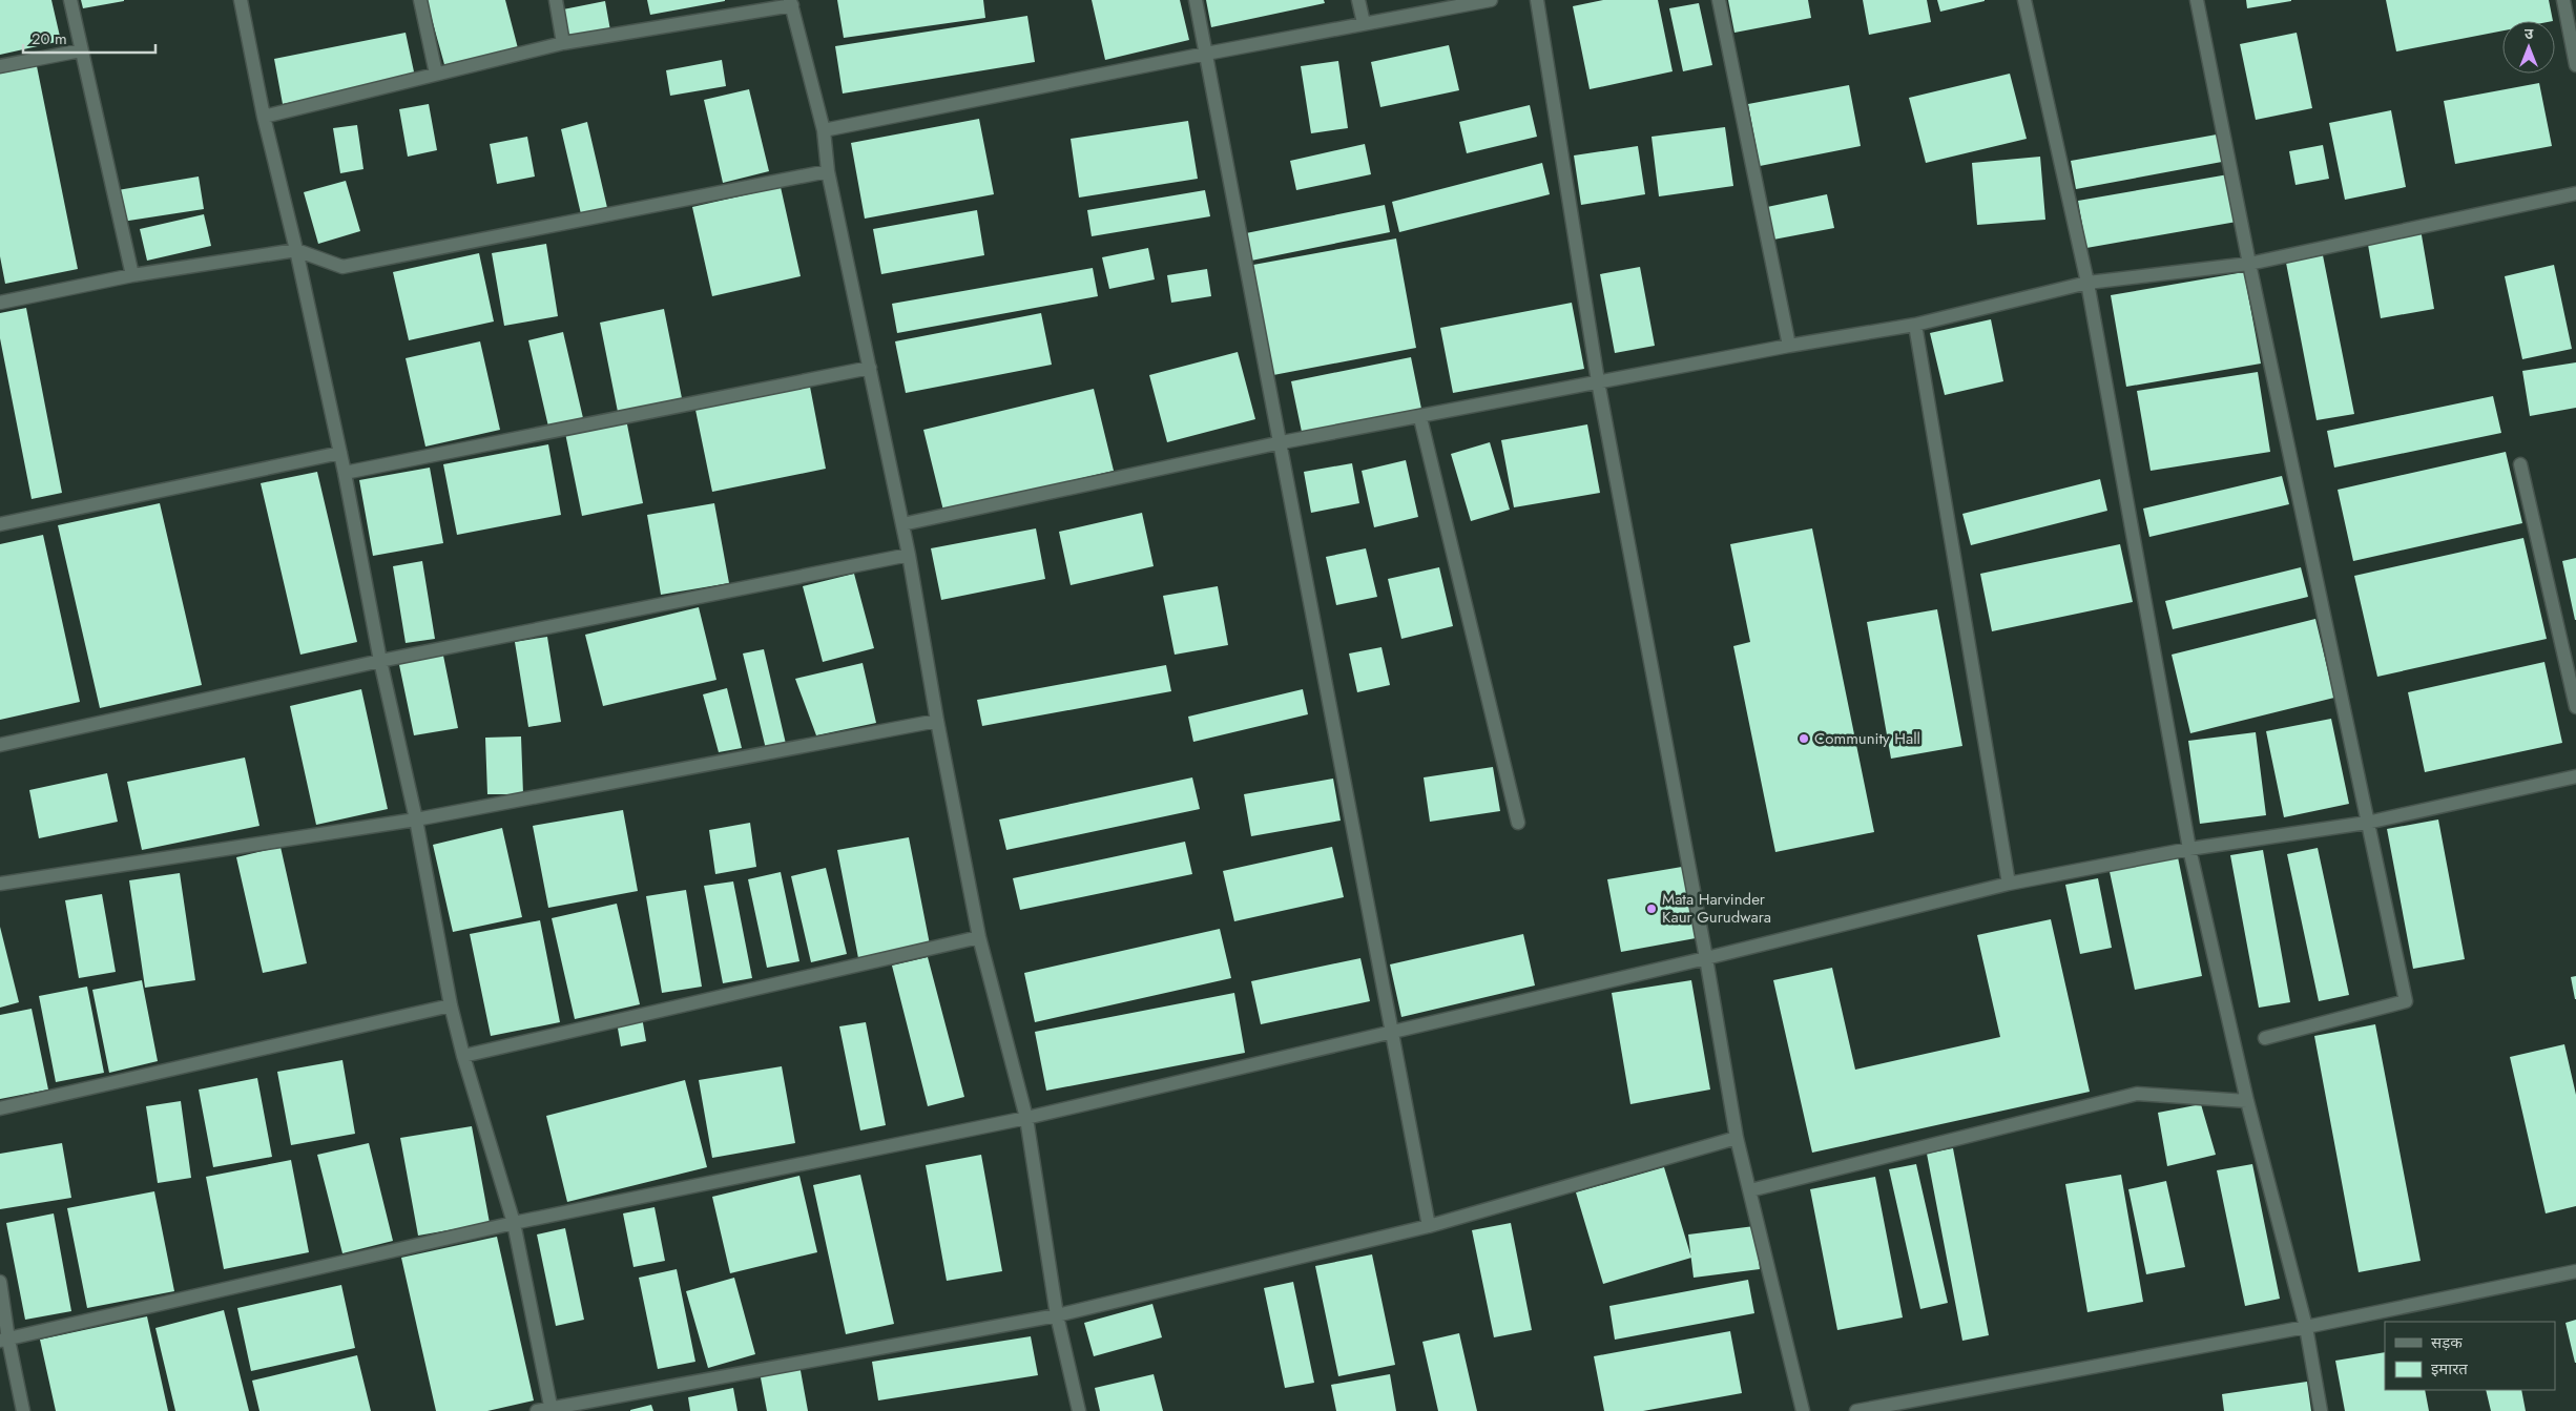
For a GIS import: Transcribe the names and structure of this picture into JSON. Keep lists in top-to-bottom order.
{
  "places": ["Community Hall", "Mata Harvinder Kaur Gurudwara"],
  "legend": ["सड़क", "इमारत"],
  "scale_bar": "20 m",
  "north": "top"
}
